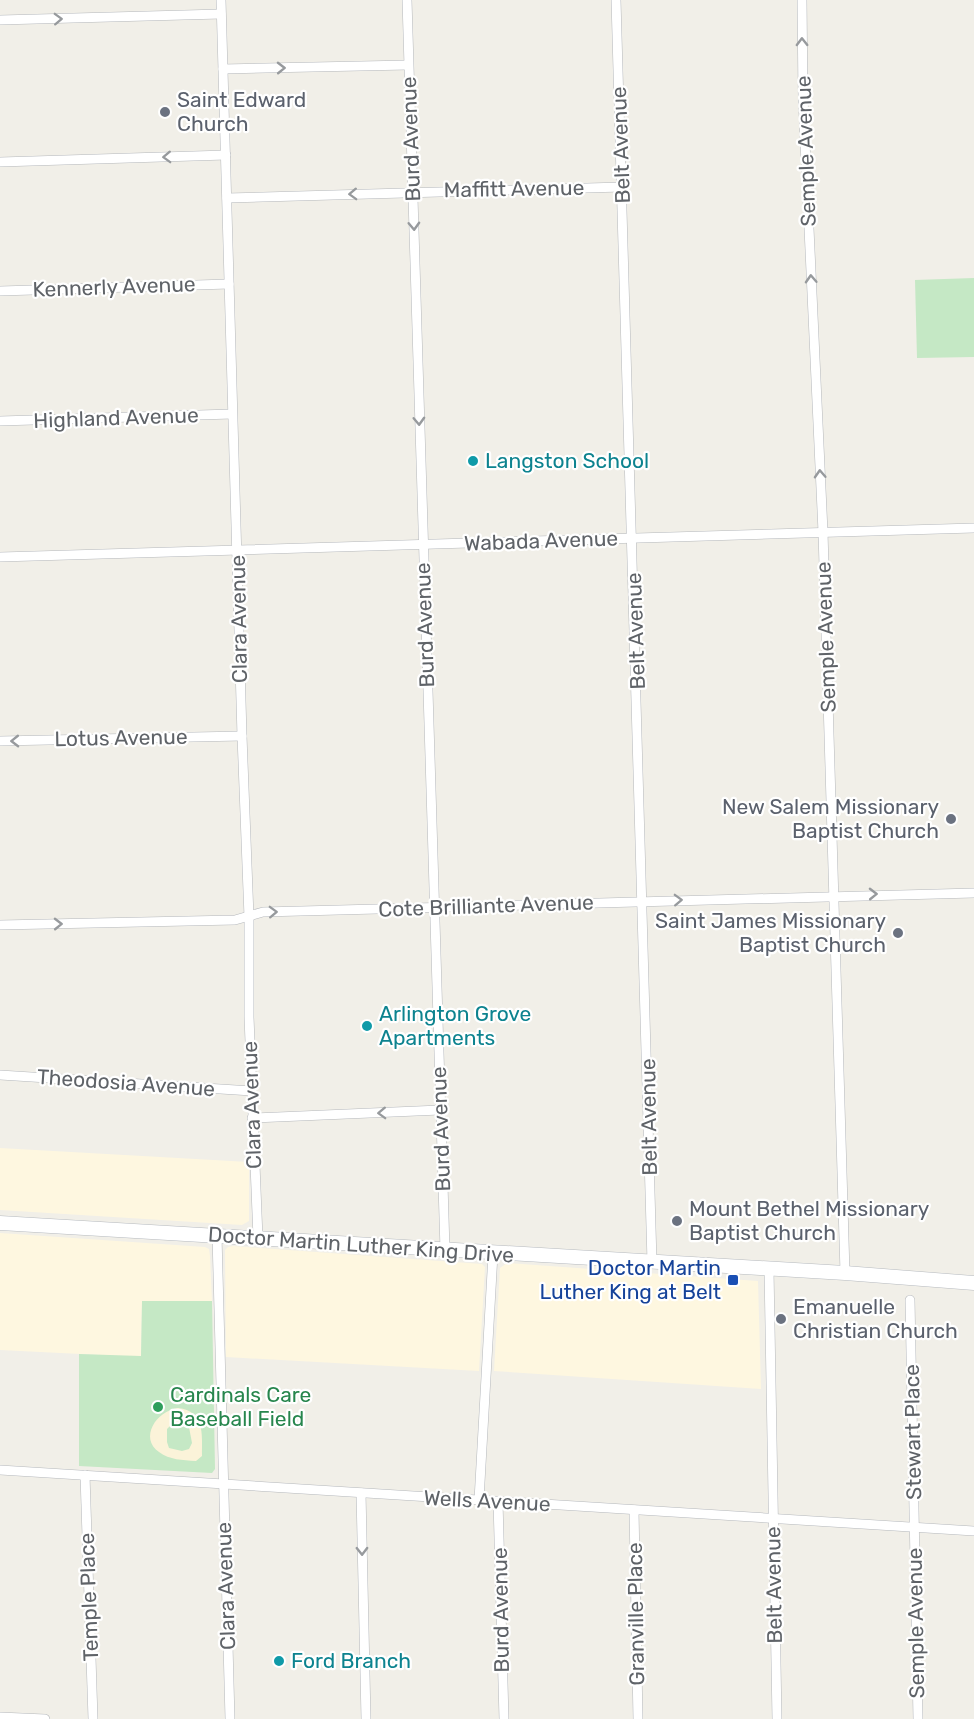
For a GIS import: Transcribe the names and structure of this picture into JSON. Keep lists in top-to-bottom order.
{
  "streets": {
    "main road": ["Doctor Martin Luther King Drive"],
    "street": [
      "Burd Avenue",
      "Belt Avenue",
      "Semple Avenue",
      "Maffitt Avenue",
      "Kennerly Avenue",
      "Highland Avenue",
      "Wabada Avenue",
      "Clara Avenue",
      "Lotus Avenue",
      "Cote Brilliante Avenue",
      "Theodosia Avenue",
      "Stewart Place",
      "Wells Avenue",
      "Temple Place",
      "Granville Place"
    ]
  },
  "crossings": [
    ["Burd Avenue", "Maffitt Avenue"],
    ["Burd Avenue", "Wabada Avenue"],
    ["Burd Avenue", "Cote Brilliante Avenue"],
    ["Burd Avenue", "Doctor Martin Luther King Drive"],
    ["Burd Avenue", "Wells Avenue"],
    ["Belt Avenue", "Maffitt Avenue"],
    ["Belt Avenue", "Wabada Avenue"],
    ["Belt Avenue", "Cote Brilliante Avenue"],
    ["Belt Avenue", "Doctor Martin Luther King Drive"],
    ["Belt Avenue", "Wells Avenue"],
    ["Semple Avenue", "Wabada Avenue"],
    ["Semple Avenue", "Cote Brilliante Avenue"],
    ["Semple Avenue", "Doctor Martin Luther King Drive"],
    ["Semple Avenue", "Stewart Place"],
    ["Semple Avenue", "Wells Avenue"],
    ["Maffitt Avenue", "Clara Avenue"],
    ["Kennerly Avenue", "Clara Avenue"],
    ["Highland Avenue", "Clara Avenue"],
    ["Wabada Avenue", "Clara Avenue"],
    ["Clara Avenue", "Lotus Avenue"],
    ["Clara Avenue", "Cote Brilliante Avenue"],
    ["Clara Avenue", "Theodosia Avenue"],
    ["Clara Avenue", "Doctor Martin Luther King Drive"],
    ["Clara Avenue", "Wells Avenue"],
    ["Stewart Place", "Wells Avenue"],
    ["Wells Avenue", "Temple Place"],
    ["Wells Avenue", "Granville Place"]
  ],
  "one_way": [
    "Semple Avenue",
    "Maffitt Avenue",
    "Lotus Avenue",
    "Cote Brilliante Avenue"
  ],
  "places": {
    "other": [
      "Saint Edward Church",
      "Langston School",
      "New Salem Missionary Baptist Church",
      "Saint James Missionary Baptist Church",
      "Arlington Grove Apartments",
      "Mount Bethel Missionary Baptist Church",
      "Emanuelle Christian Church",
      "Cardinals Care Baseball Field",
      "Ford Branch"
    ],
    "transit": ["Doctor Martin Luther King at Belt"]
  }
}
